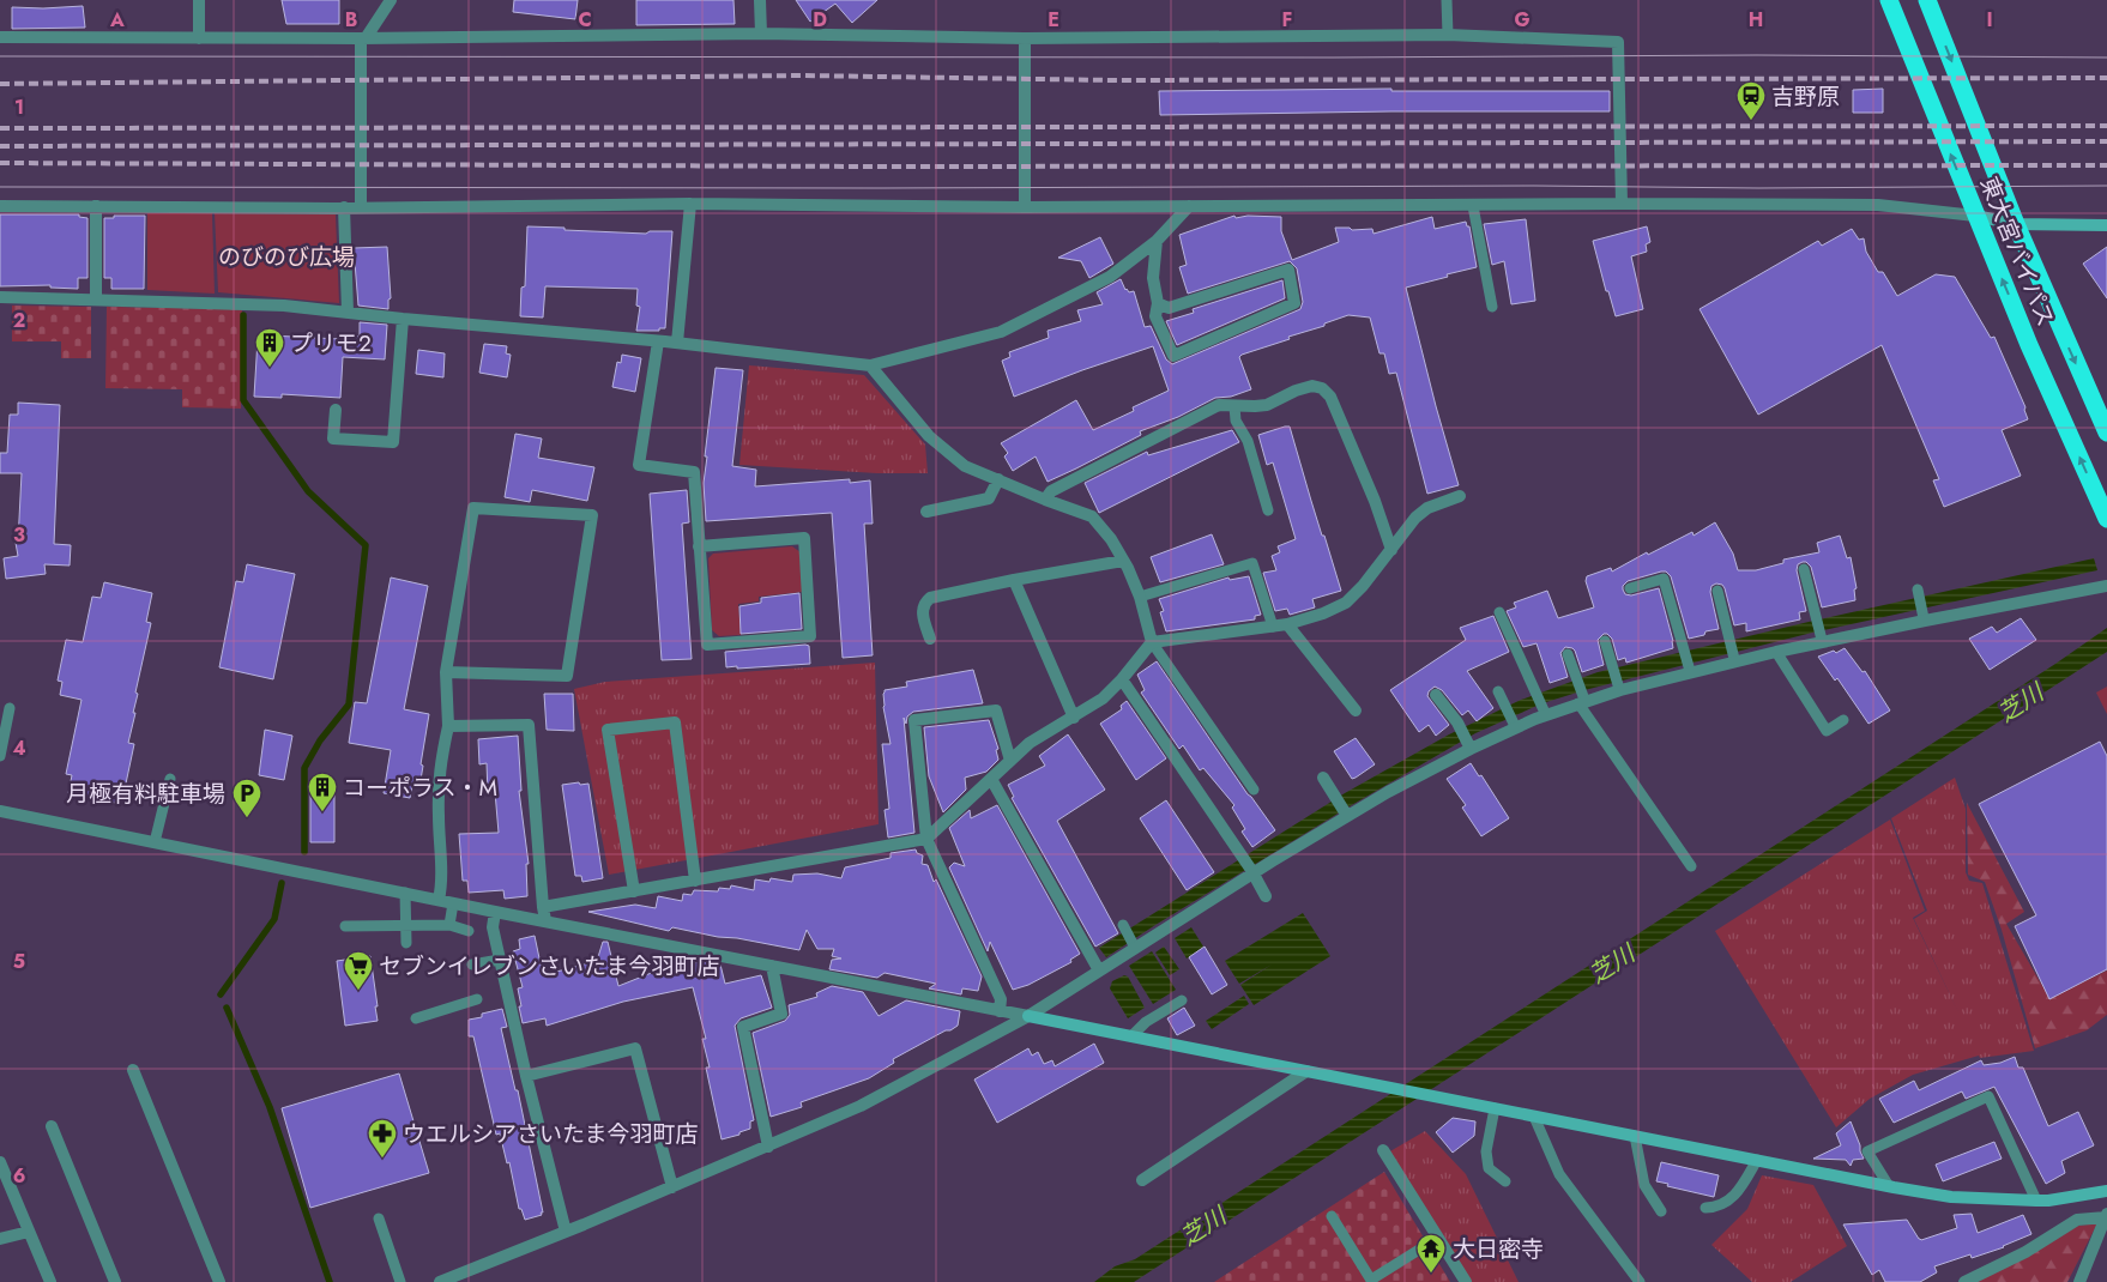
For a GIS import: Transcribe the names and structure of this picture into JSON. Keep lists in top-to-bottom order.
{
  "streets": {
    "highway": ["東大宮バイパス"]
  },
  "water": ["芝川"],
  "parks": ["のびのび広場"],
  "places": {
    "station": ["吉野原"],
    "building": ["プリモ2", "コーポラス・M"],
    "parking": ["月極有料駐車場"],
    "supermarket": ["セブンイレブンさいたま今羽町店"],
    "pharmacy": ["ウエルシアさいたま今羽町店"],
    "temple": ["大日密寺"]
  },
  "grid": {
    "columns": [
      "A",
      "B",
      "C",
      "D",
      "E",
      "F",
      "G",
      "H",
      "I"
    ],
    "rows": [
      "1",
      "2",
      "3",
      "4",
      "5",
      "6"
    ]
  }
}
